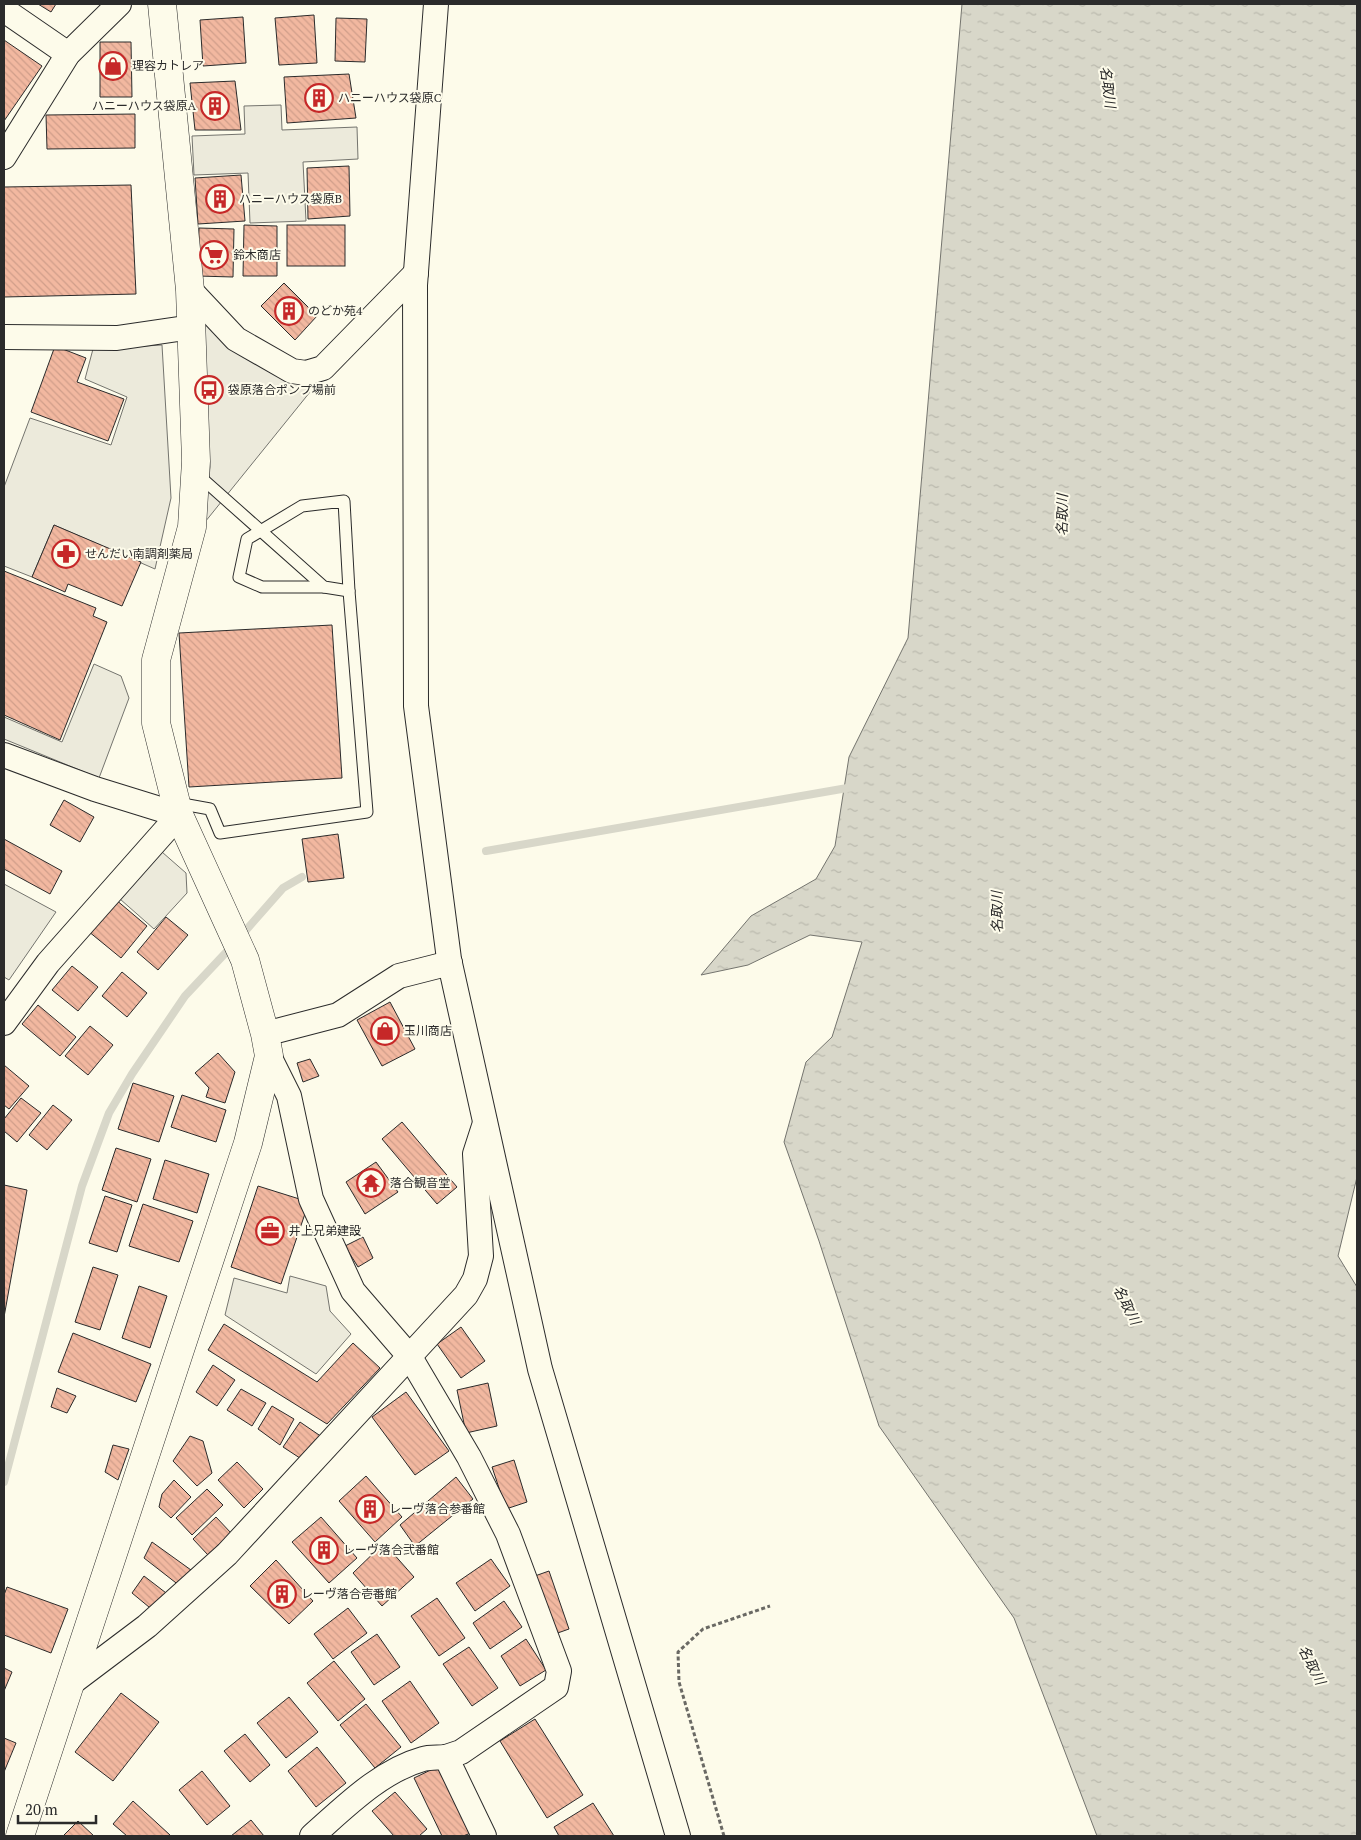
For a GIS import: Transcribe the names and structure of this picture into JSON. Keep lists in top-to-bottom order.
{
  "water": ["名取川"],
  "places": {
    "shop": ["理容カトレア", "玉川商店"],
    "building": [
      "ハニーハウス袋原C",
      "ハニーハウス袋原A",
      "ハニーハウス袋原B",
      "のどか苑4",
      "レーヴ落合参番館",
      "レーヴ落合弐番館",
      "レーヴ落合壱番館"
    ],
    "supermarket": ["鈴木商店"],
    "bus stop": ["袋原落合ポンプ場前"],
    "pharmacy": ["せんだい南調剤薬局"],
    "temple": ["落合観音堂"],
    "office": ["井上兄弟建設"]
  },
  "scale_bar": "20 m"
}
